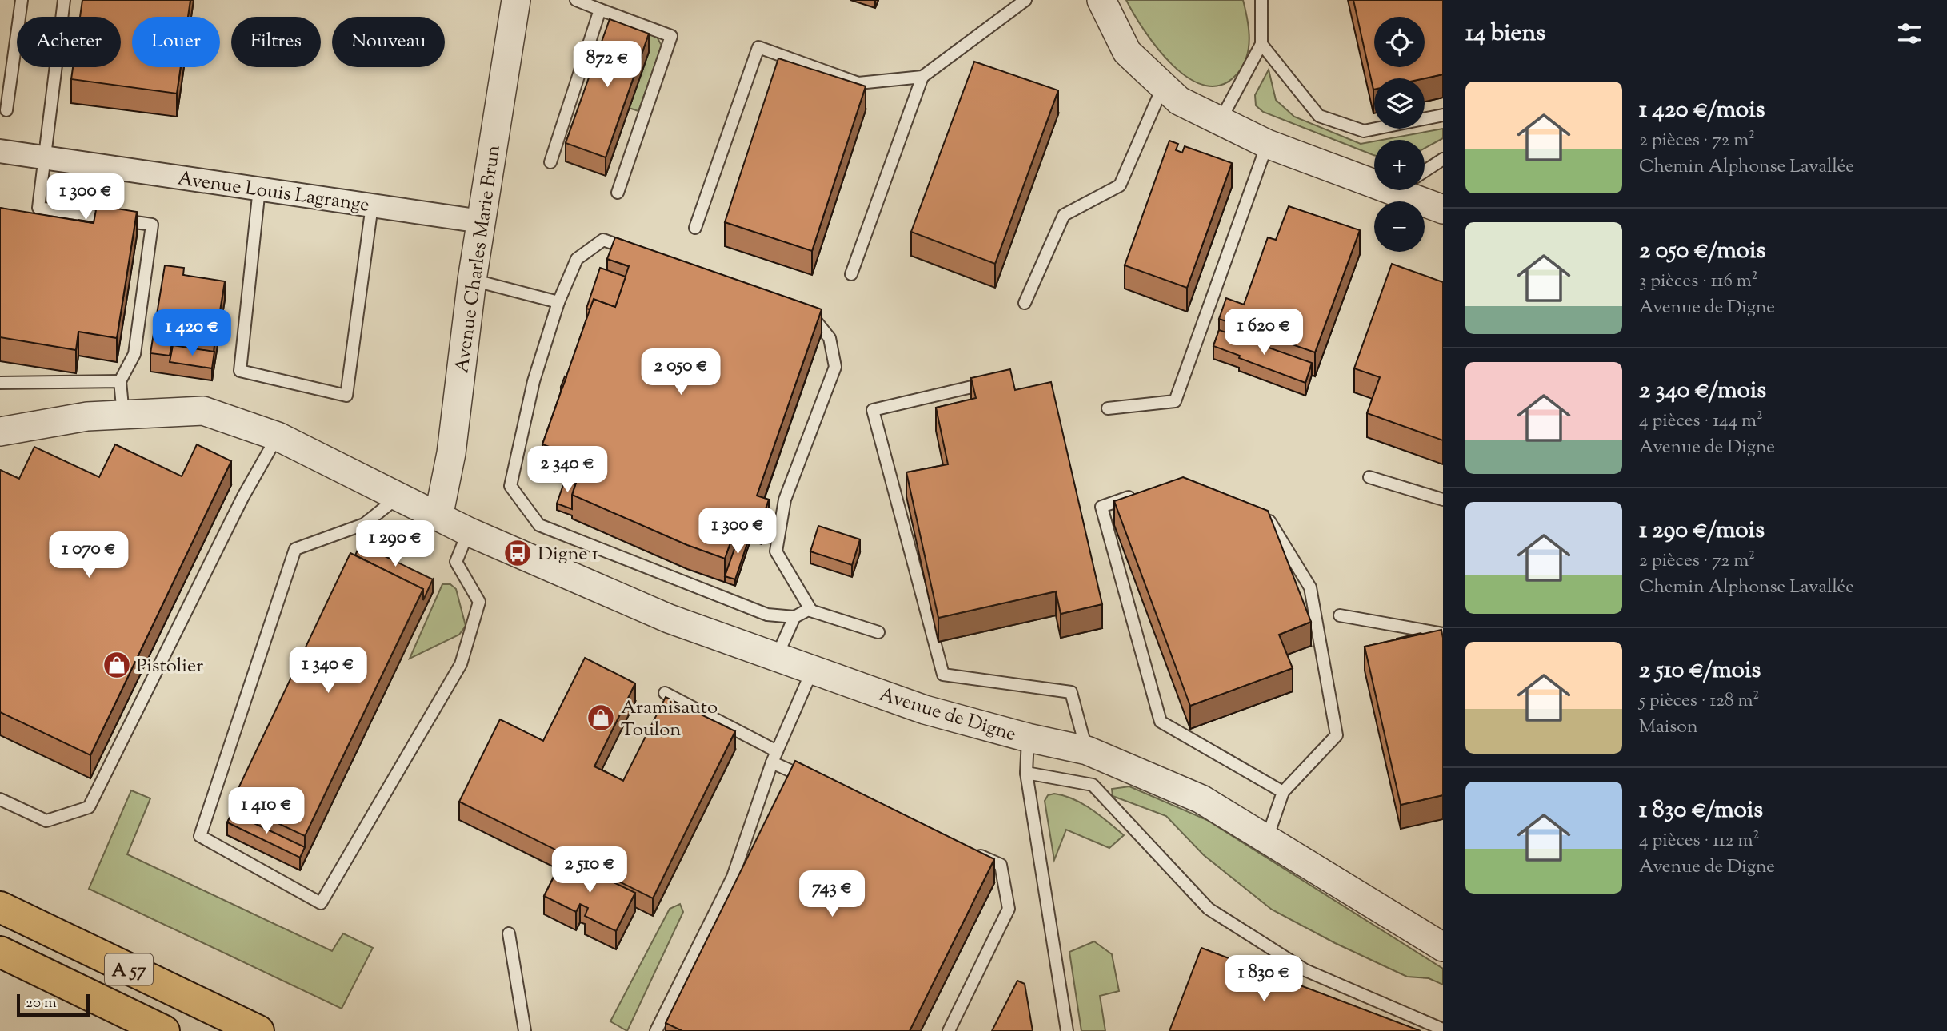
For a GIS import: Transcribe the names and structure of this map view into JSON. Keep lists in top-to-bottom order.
{
  "streets": {
    "highway": ["A 57"],
    "street": ["Avenue Louis Lagrange", "Avenue Charles Marie Brun", "Avenue de Digne"]
  },
  "crossings": [
    ["Avenue Louis Lagrange", "Avenue Charles Marie Brun"],
    ["Avenue Charles Marie Brun", "Avenue de Digne"]
  ],
  "places": {
    "bus stop": ["Digne 1"],
    "shop": ["Pistolier", "Aramisauto Toulon"]
  },
  "scale_bar": "20 m",
  "page": {
    "heading": "14 biens",
    "map_buttons": ["+", "−"],
    "chip": [
      "Acheter",
      "Louer",
      "Filtres",
      "Nouveau"
    ],
    "price": [
      "872 €",
      "1 300 €",
      "1 620 €",
      "1 420 €",
      "2 050 €",
      "2 340 €",
      "1 300 €",
      "1 290 €",
      "1 070 €",
      "1 340 €",
      "1 410 €",
      "2 510 €",
      "743 €",
      "1 830 €"
    ],
    "list": [
      {
        "name": "1 420 €/mois",
        "note": "2 pièces · 72 m² · Chemin Alphonse Lavallée"
      },
      {
        "name": "2 050 €/mois",
        "note": "3 pièces · 116 m² · Avenue de Digne"
      },
      {
        "name": "2 340 €/mois",
        "note": "4 pièces · 144 m² · Avenue de Digne"
      },
      {
        "name": "1 290 €/mois",
        "note": "2 pièces · 72 m² · Chemin Alphonse Lavallée"
      },
      {
        "name": "2 510 €/mois",
        "note": "5 pièces · 128 m² · Maison"
      },
      {
        "name": "1 830 €/mois",
        "note": "4 pièces · 112 m² · Avenue de Digne"
      }
    ],
    "scale": "20 m"
  }
}
